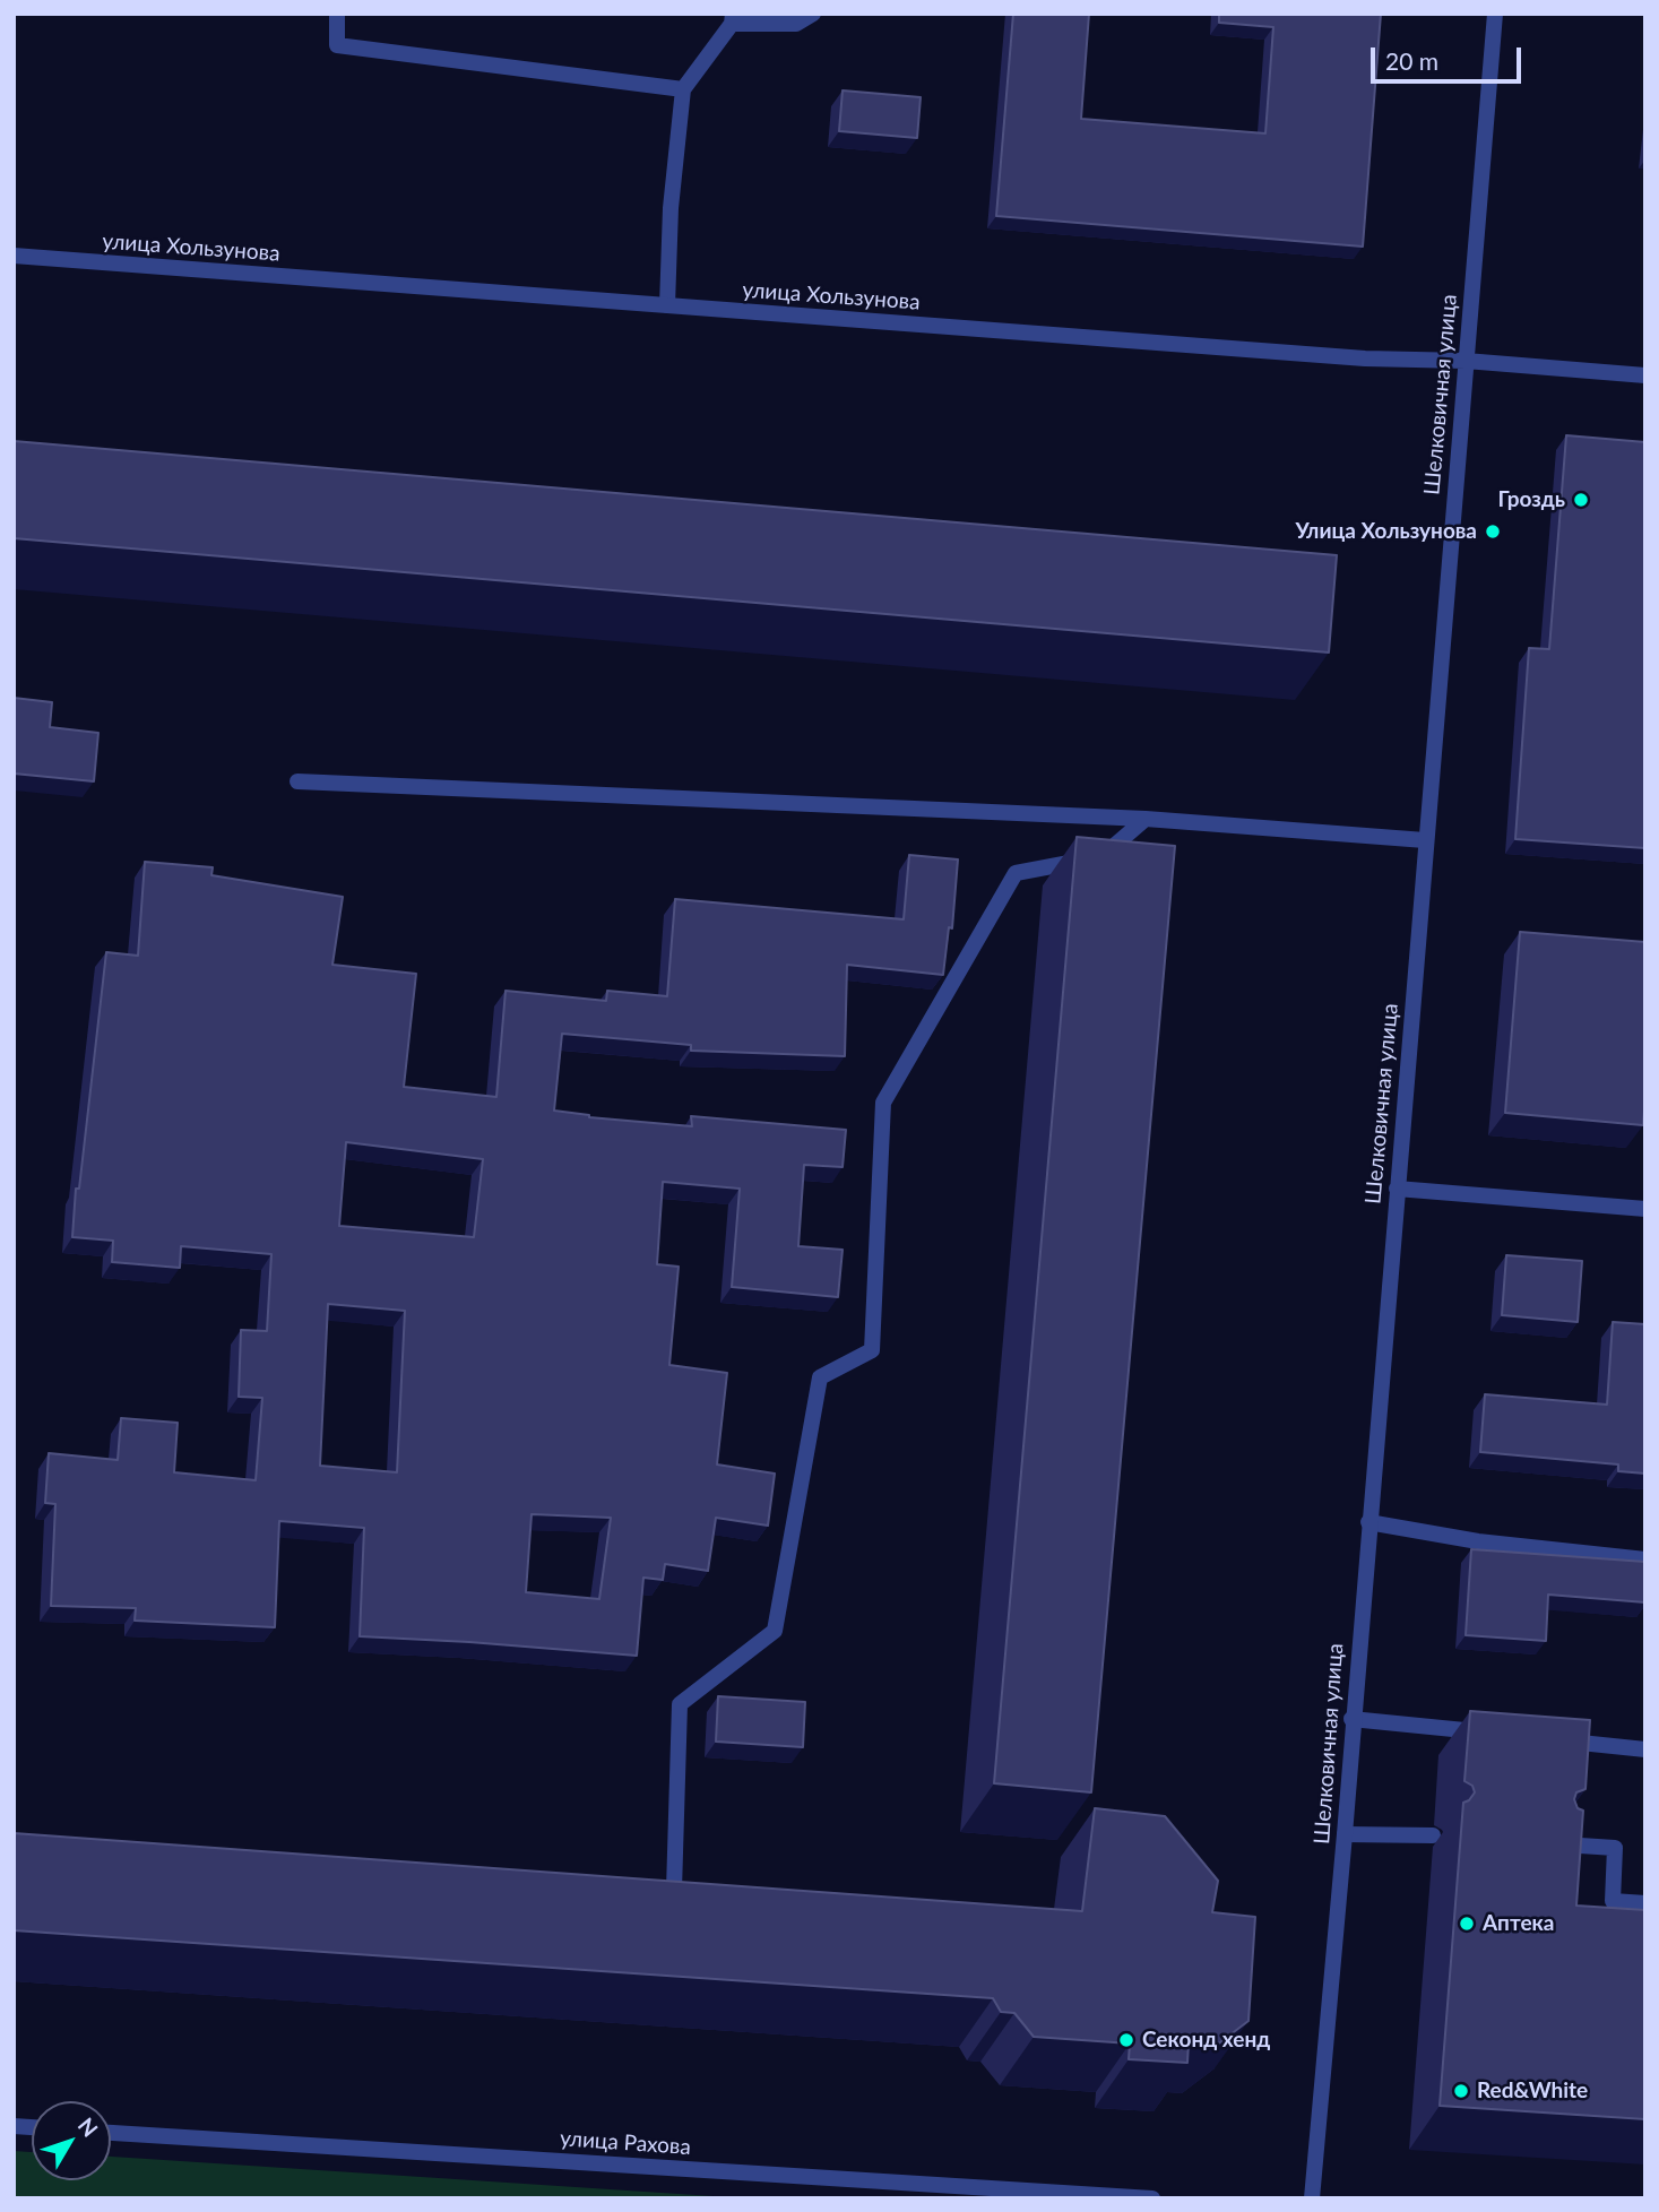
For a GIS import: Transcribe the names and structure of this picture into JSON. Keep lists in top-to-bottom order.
{
  "streets": {
    "street": ["улица Хользунова", "Шелковичная улица", "улица Рахова"]
  },
  "crossings": [
    ["улица Хользунова", "Шелковичная улица"]
  ],
  "places": [
    "Гроздь",
    "Улица Хользунова",
    "Аптека",
    "Секонд хенд",
    "Red&White"
  ],
  "scale_bar": "20 m",
  "north": "top right"
}
